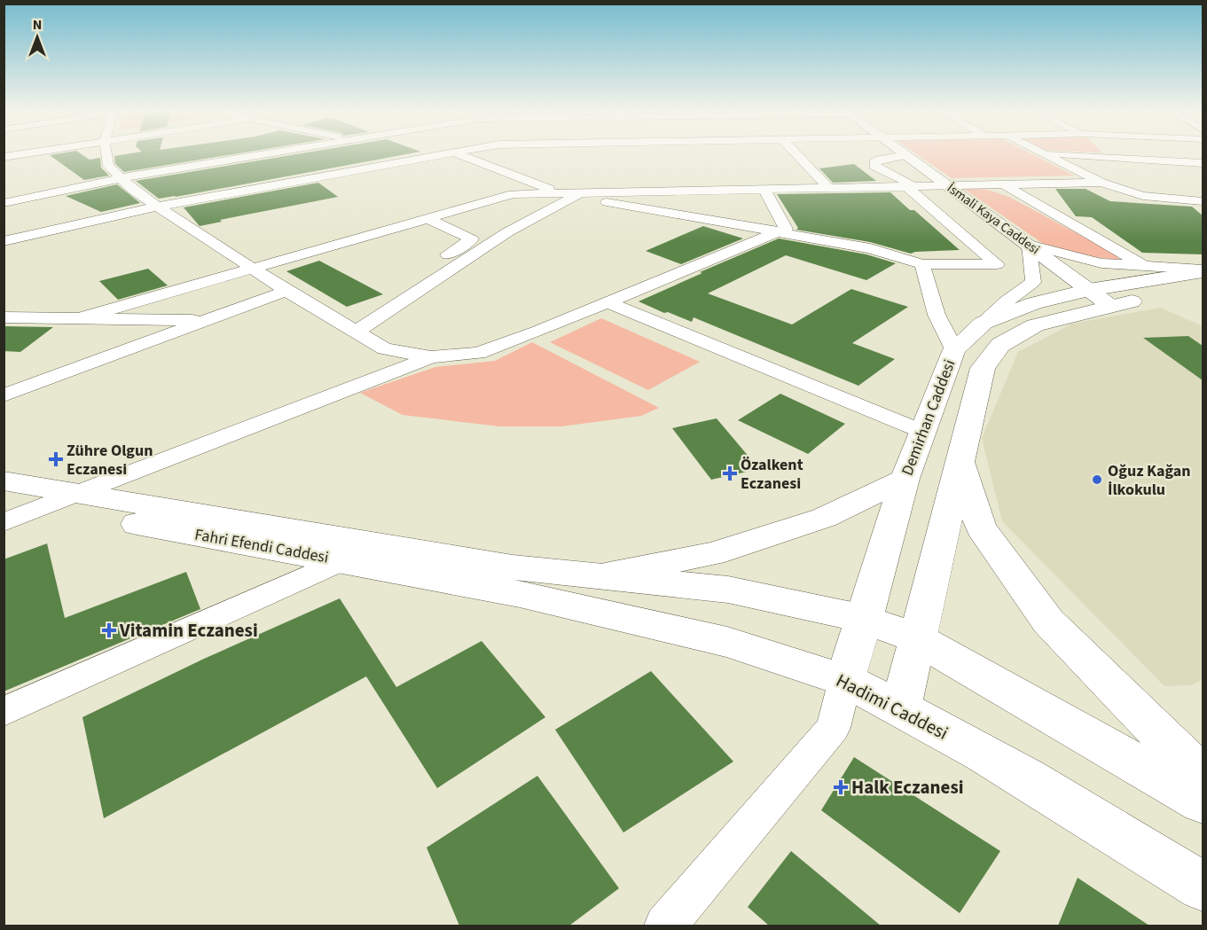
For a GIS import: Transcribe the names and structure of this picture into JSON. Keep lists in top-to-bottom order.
{
  "streets": {
    "main road": [
      "İsmali Kaya Caddesi",
      "Demirhan Caddesi",
      "Fahri Efendi Caddesi",
      "Hadimi Caddesi"
    ]
  },
  "crossings": [
    ["İsmali Kaya Caddesi", "Demirhan Caddesi"],
    ["Demirhan Caddesi", "Hadimi Caddesi"],
    ["Fahri Efendi Caddesi", "Hadimi Caddesi"]
  ],
  "places": {
    "health": [
      "Zühre Olgun Eczanesi",
      "Özalkent Eczanesi",
      "Vitamin Eczanesi",
      "Halk Eczanesi"
    ],
    "other": ["Oğuz Kağan İlkokulu"]
  },
  "north": "top"
}
